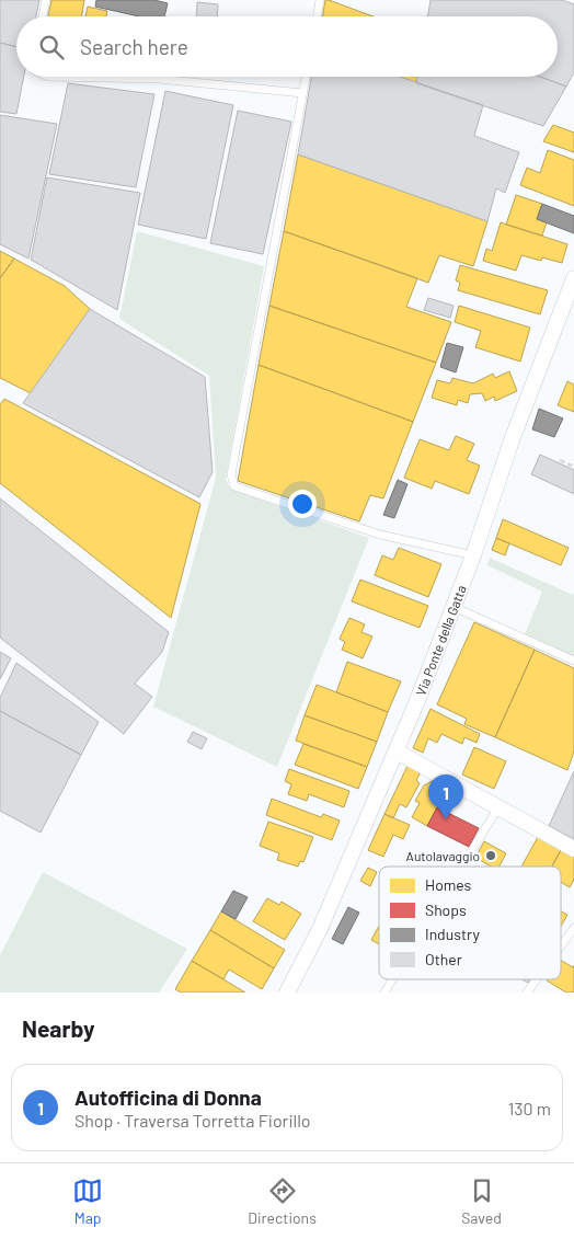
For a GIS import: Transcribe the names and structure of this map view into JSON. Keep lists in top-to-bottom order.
{
  "streets": {
    "street": ["Via Ponte della Gatta"]
  },
  "places": ["Autolavaggio"],
  "legend": [
    "Homes",
    "Shops",
    "Industry",
    "Other"
  ],
  "page": {
    "search": "Search here",
    "pins": "1",
    "heading": "Nearby",
    "list": [
      {
        "mark": "1",
        "name": "Autofficina di Donna",
        "note": "Shop · Traversa Torretta Fiorillo",
        "value": "130 m"
      }
    ],
    "nav": ["Map", "Directions", "Saved"]
  }
}
